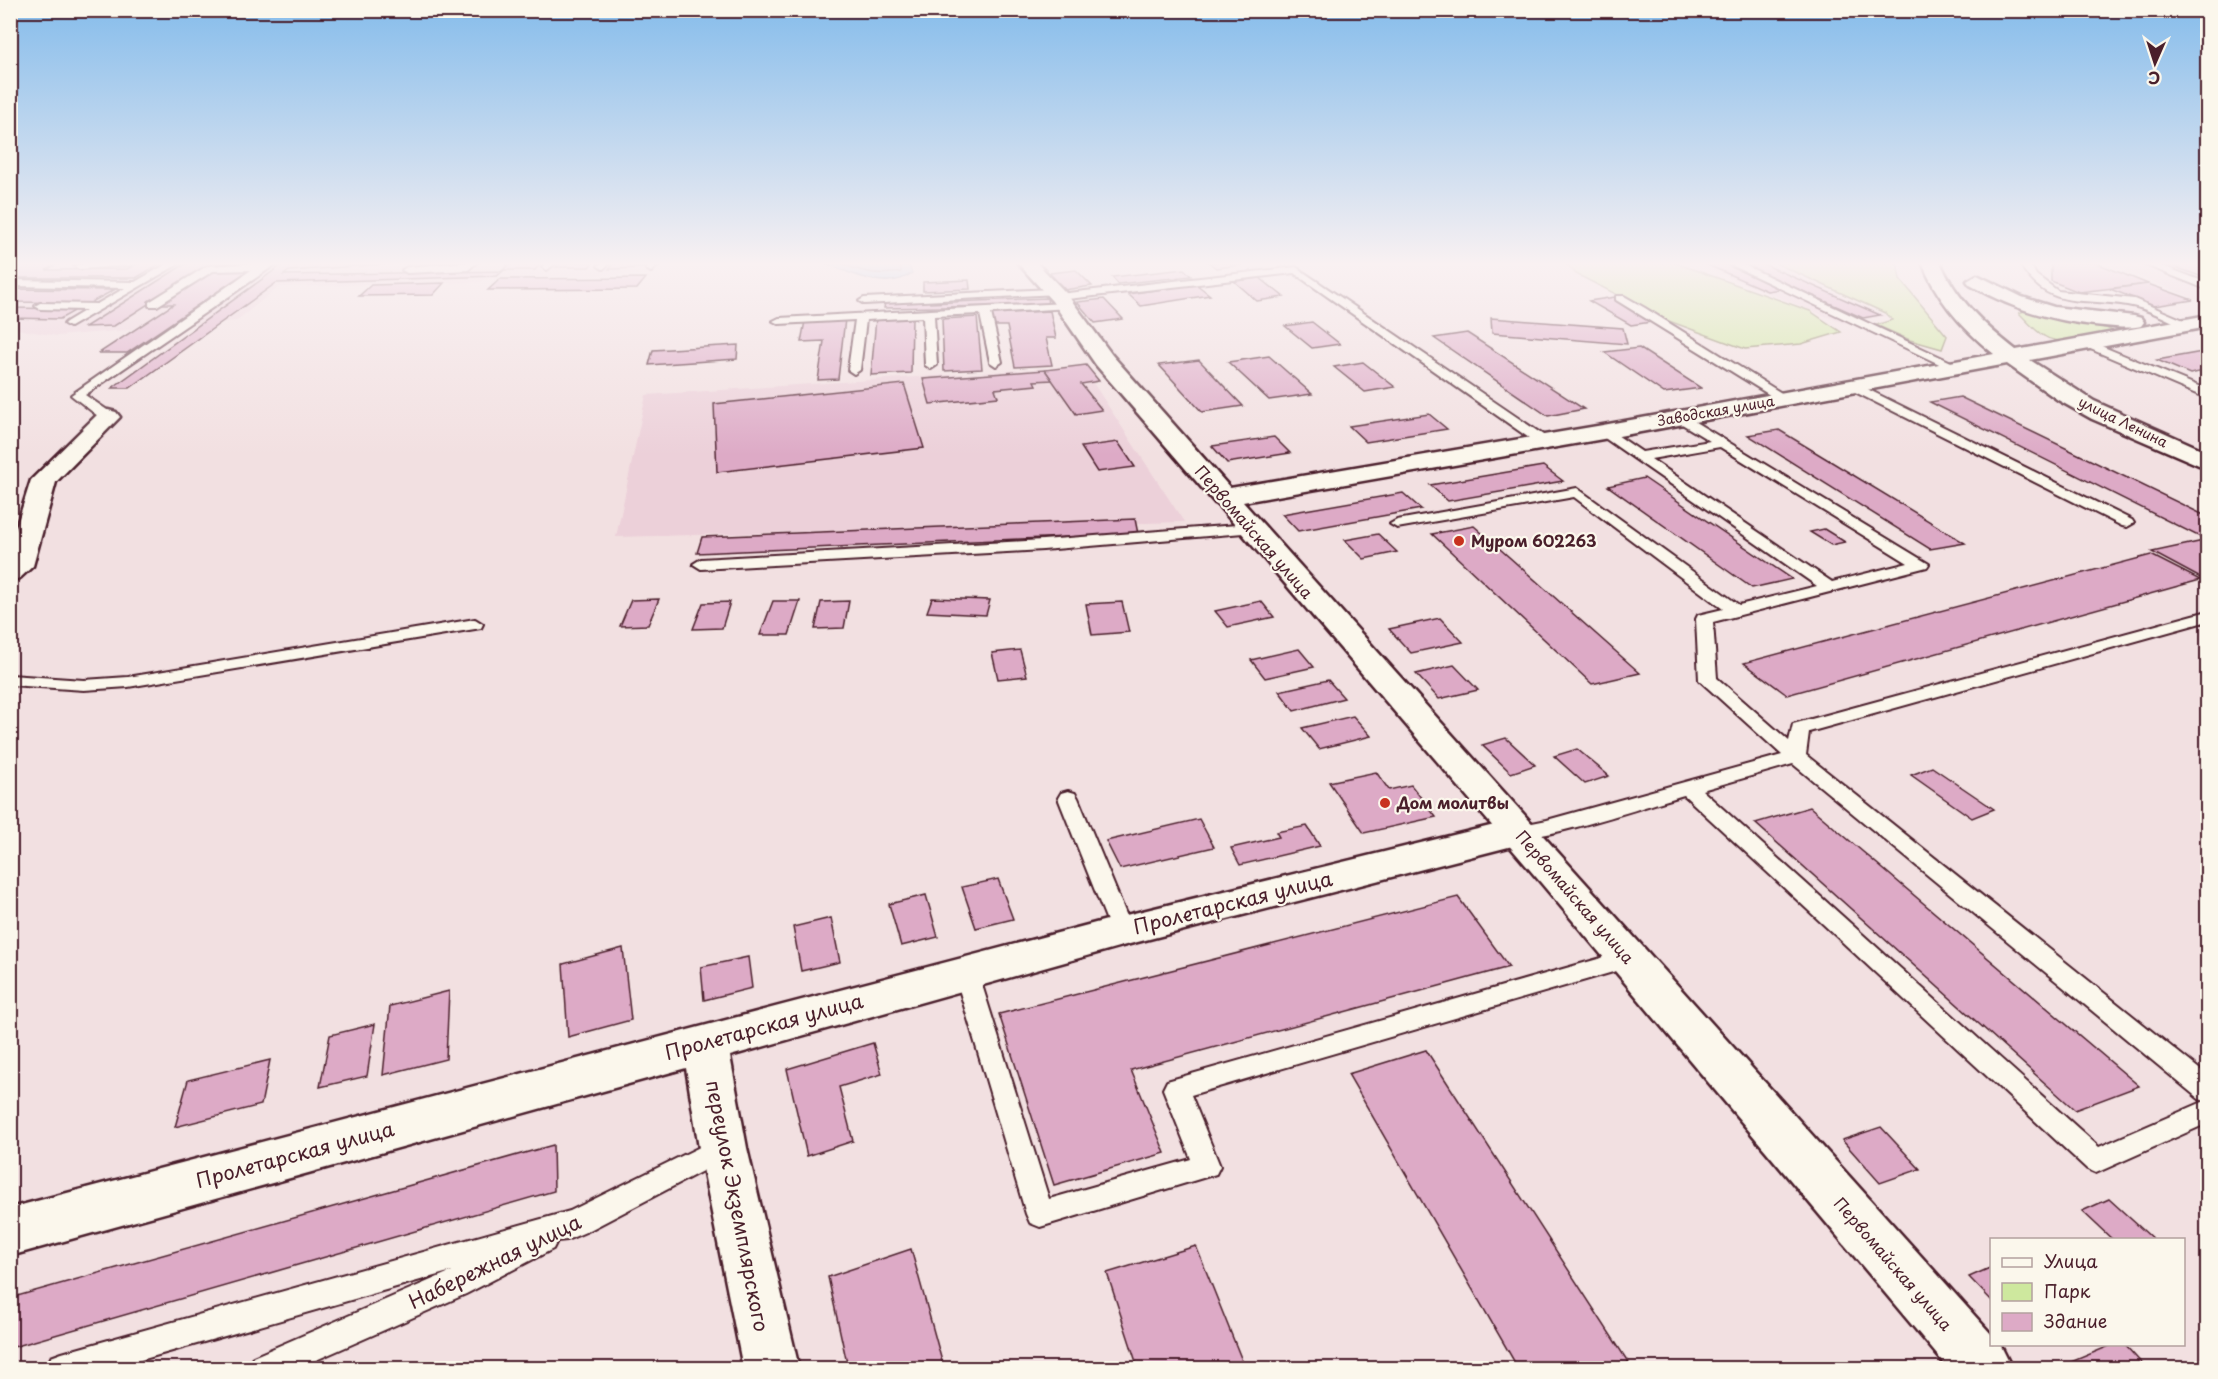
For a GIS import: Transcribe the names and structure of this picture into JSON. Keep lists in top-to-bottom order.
{
  "streets": {
    "street": [
      "Заводская улица",
      "улица Ленина",
      "Первомайская улица",
      "Пролетарская улица",
      "переулок Экземплярского"
    ],
    "lane": ["Набережная улица"]
  },
  "crossings": [
    ["Заводская улица", "улица Ленина"],
    ["Заводская улица", "Первомайская улица"],
    ["Первомайская улица", "Пролетарская улица"],
    ["Пролетарская улица", "переулок Экземплярского"],
    ["переулок Экземплярского", "Набережная улица"]
  ],
  "places": ["Муром 602263", "Дом молитвы"],
  "legend": ["Улица", "Парк", "Здание"],
  "north": "bottom"
}
